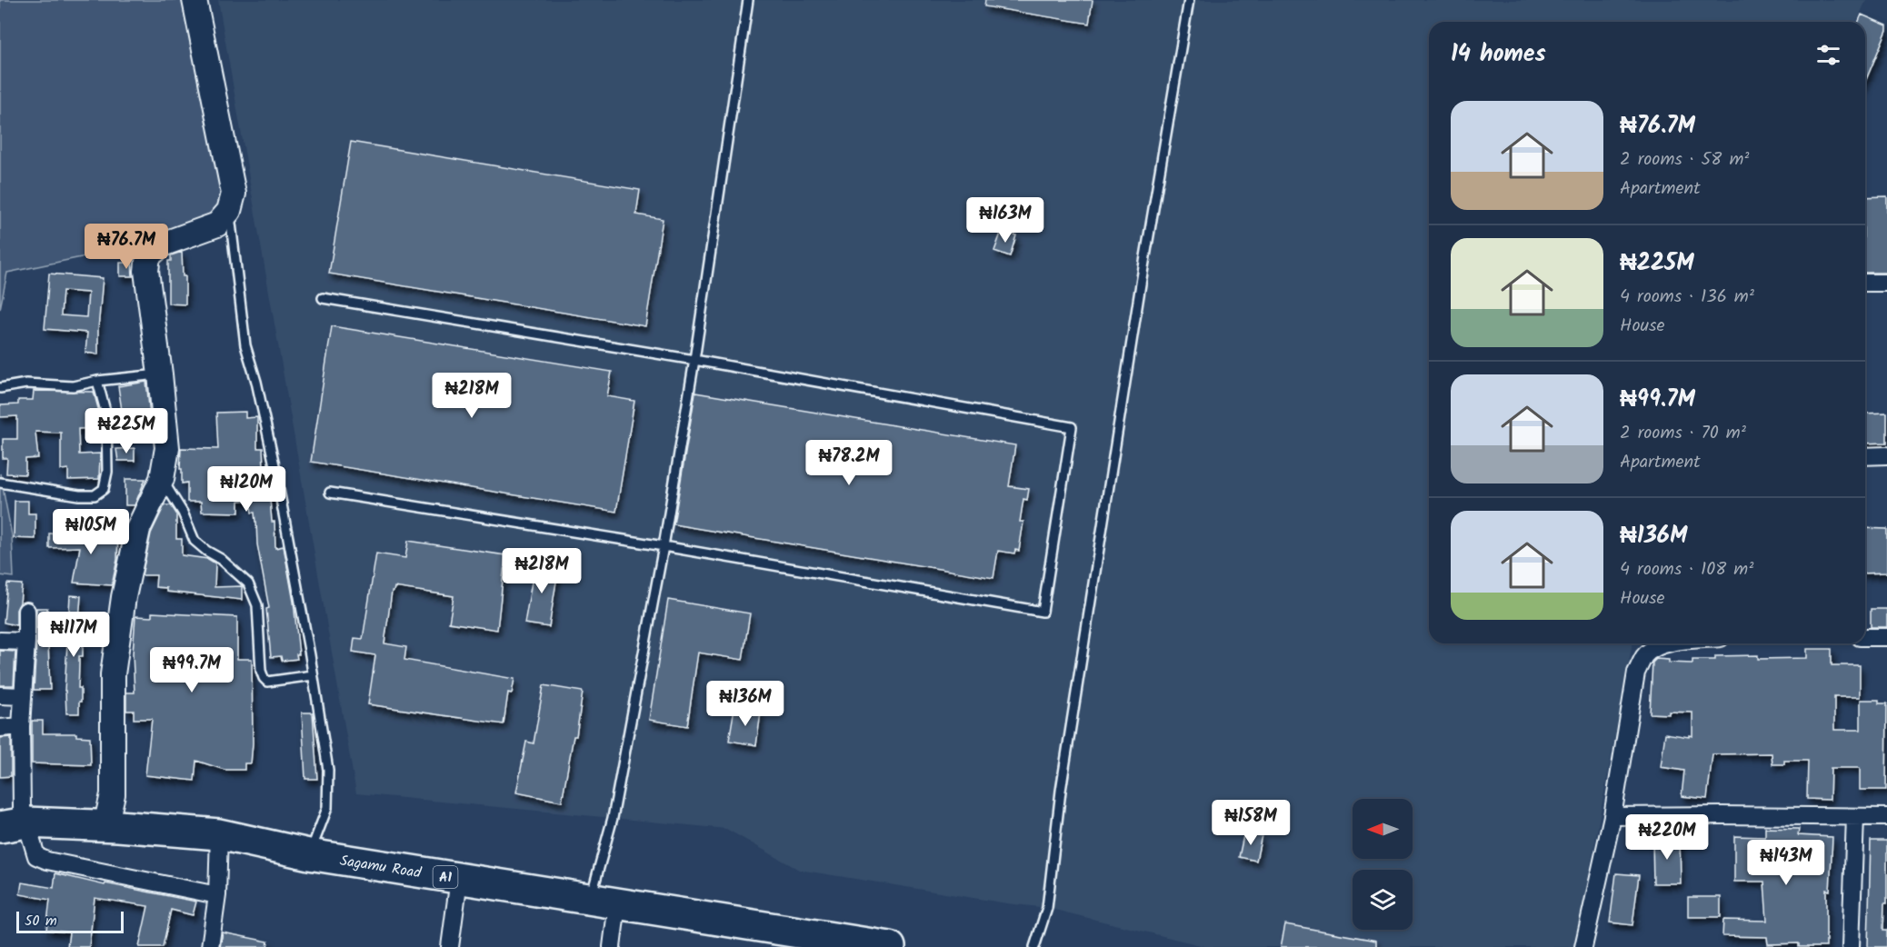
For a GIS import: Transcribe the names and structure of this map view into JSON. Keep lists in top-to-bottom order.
{
  "streets": {
    "highway": ["Sagamu Road", "A1"]
  },
  "scale_bar": "50 m",
  "north": "left",
  "page": {
    "heading": "14 homes",
    "list": [
      {
        "name": "₦76.7M",
        "note": "2 rooms · 58 m² · Apartment"
      },
      {
        "name": "₦225M",
        "note": "4 rooms · 136 m² · House"
      },
      {
        "name": "₦99.7M",
        "note": "2 rooms · 70 m² · Apartment"
      },
      {
        "name": "₦136M",
        "note": "4 rooms · 108 m² · House"
      }
    ],
    "price": [
      "₦163M",
      "₦76.7M",
      "₦218M",
      "₦225M",
      "₦78.2M",
      "₦120M",
      "₦105M",
      "₦218M",
      "₦117M",
      "₦99.7M",
      "₦136M",
      "₦158M",
      "₦220M",
      "₦143M"
    ],
    "scale": "50 m"
  }
}
